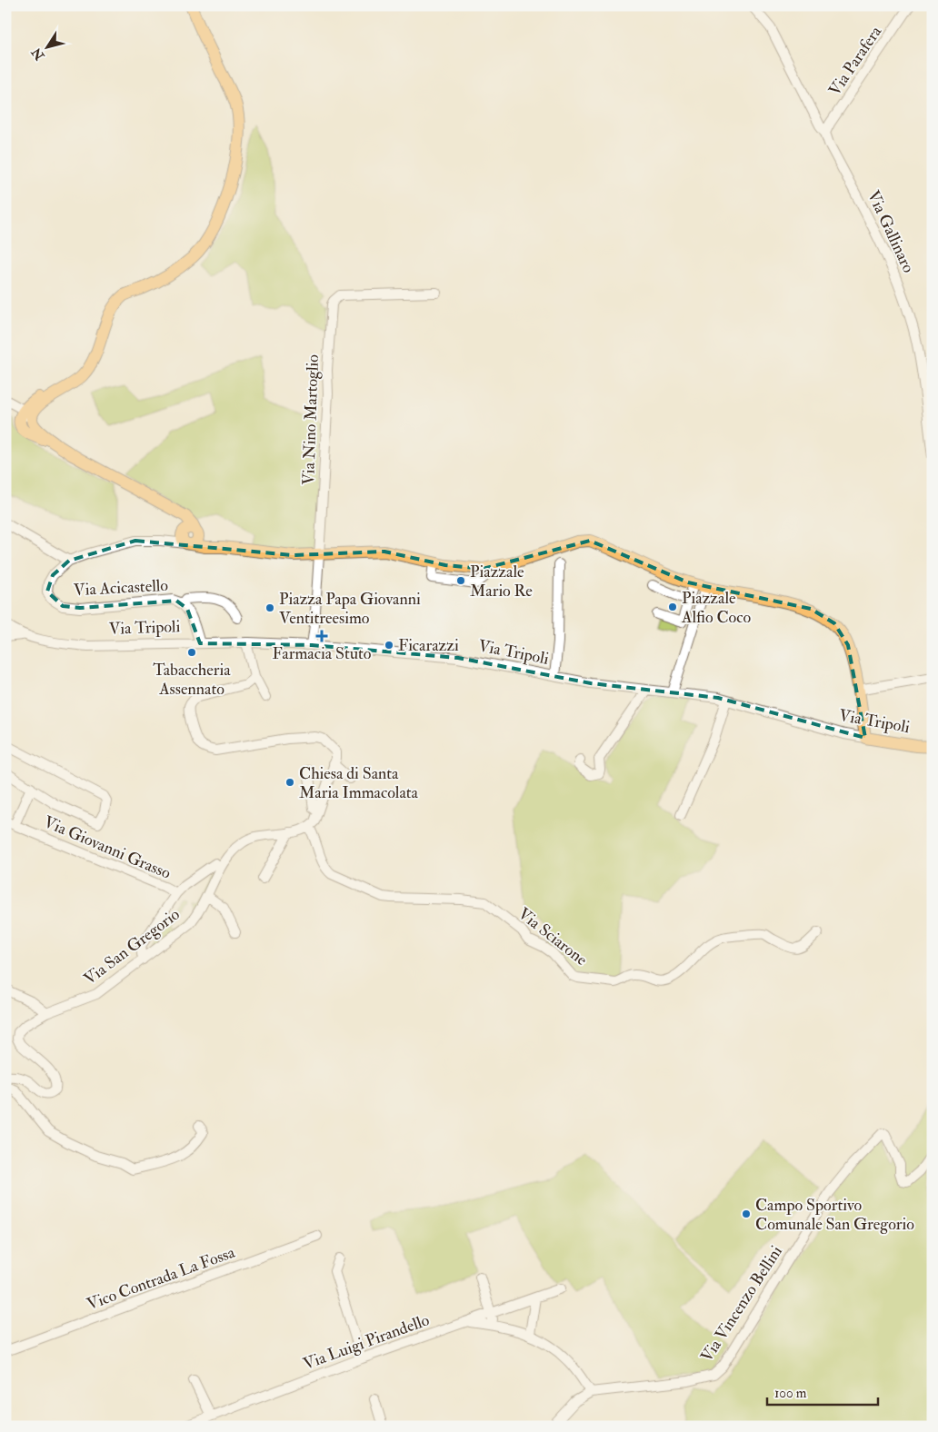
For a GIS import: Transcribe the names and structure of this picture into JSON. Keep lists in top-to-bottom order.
{
  "streets": {
    "main road": ["Via Tripoli"],
    "street": [
      "Via Parafera",
      "Via Gallinaro",
      "Via Nino Martoglio",
      "Via Acicastello",
      "Via Giovanni Grasso",
      "Via Sciarone",
      "Via San Gregorio",
      "Vico Contrada La Fossa",
      "Via Vincenzo Bellini",
      "Via Luigi Pirandello"
    ]
  },
  "crossings": [
    ["Via Parafera", "Via Gallinaro"],
    ["Via Nino Martoglio", "Via Tripoli"],
    ["Via Acicastello", "Via Tripoli"],
    ["Via Giovanni Grasso", "Via San Gregorio"],
    ["Via Sciarone", "Via San Gregorio"]
  ],
  "places": {
    "other": [
      "Piazzale Mario Re",
      "Piazzale Alfio Coco",
      "Piazza Papa Giovanni Ventitreesimo",
      "Ficarazzi",
      "Tabaccheria Assennato",
      "Chiesa di Santa Maria Immacolata",
      "Campo Sportivo Comunale San Gregorio"
    ],
    "health": ["Farmacia Stuto"]
  },
  "scale_bar": "100 m",
  "north": "bottom left"
}
